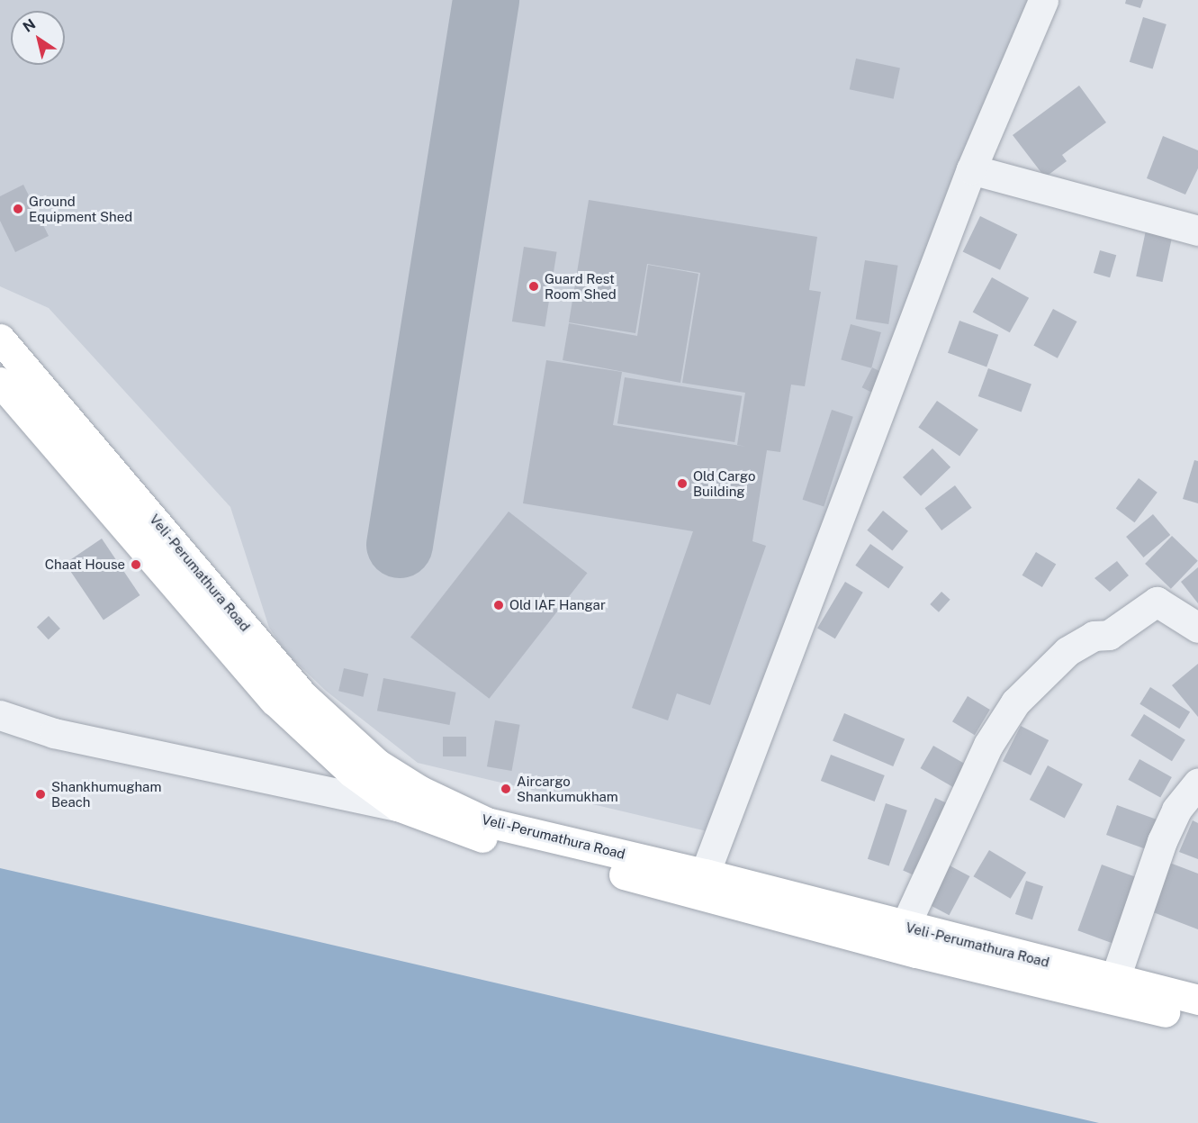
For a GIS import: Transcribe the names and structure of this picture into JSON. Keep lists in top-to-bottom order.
{
  "streets": {
    "main road": ["Veli -Perumathura Road"]
  },
  "places": [
    "Ground Equipment Shed",
    "Guard Rest Room Shed",
    "Old Cargo Building",
    "Chaat House",
    "Old IAF Hangar",
    "Aircargo Shankumukham",
    "Shankhumugham Beach"
  ],
  "north": "top left"
}
